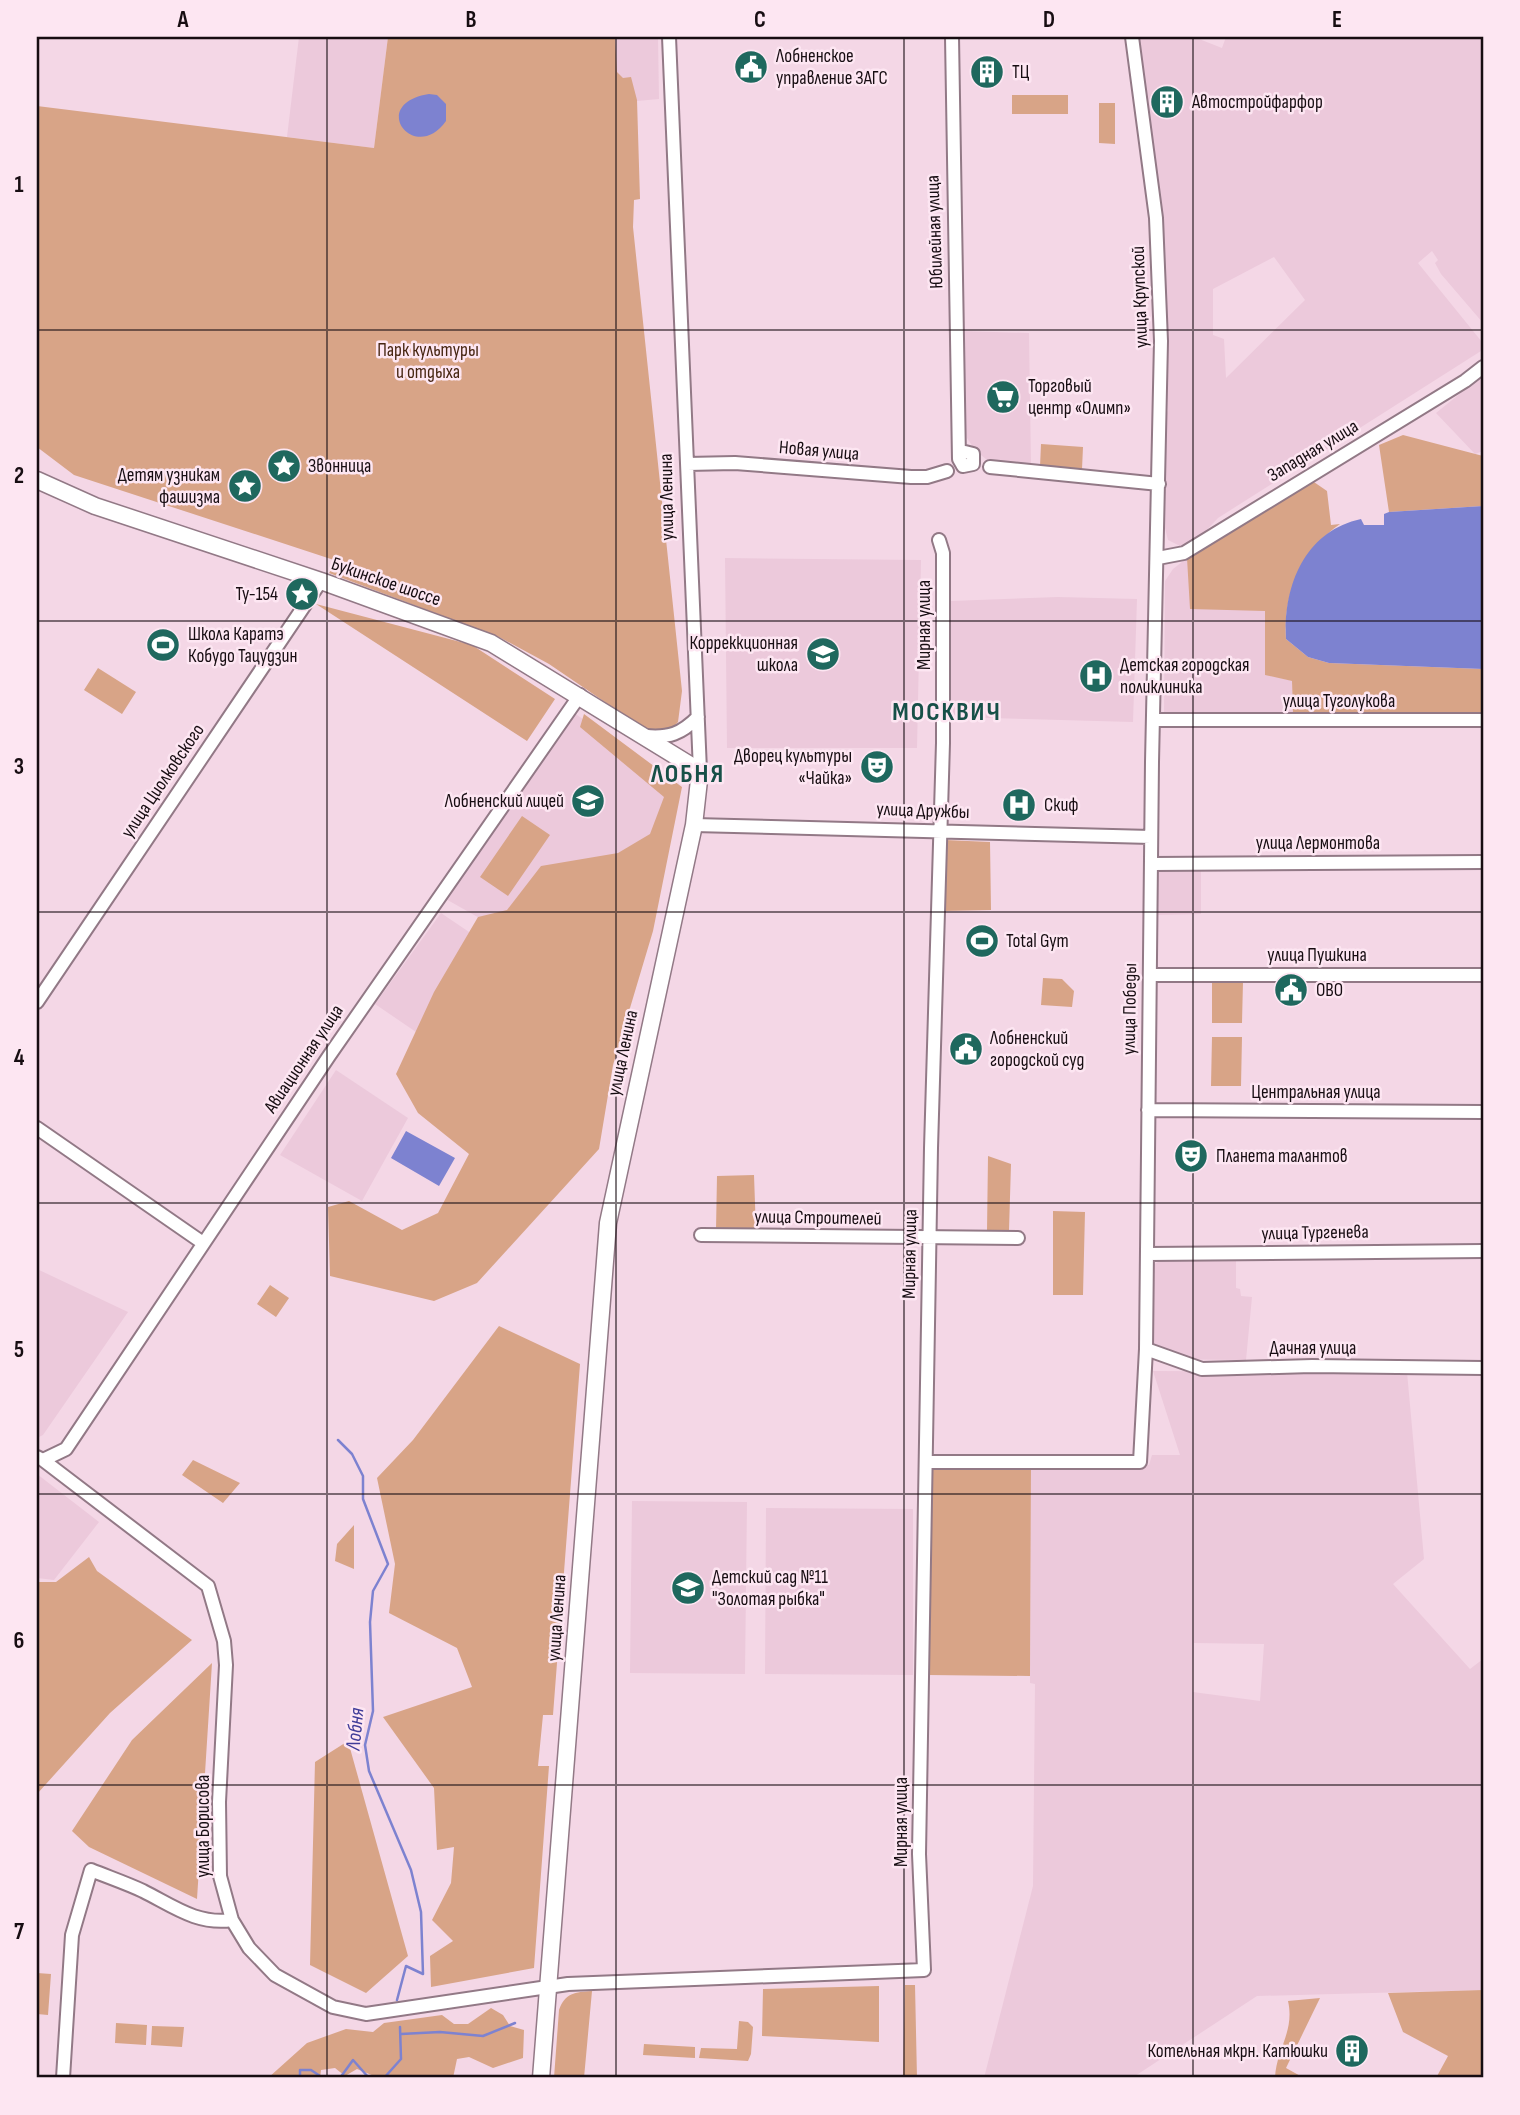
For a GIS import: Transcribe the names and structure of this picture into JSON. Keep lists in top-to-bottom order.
{
  "streets": {
    "main road": ["улица Ленина", "Букинское шоссе"],
    "street": [
      "Юбилейная улица",
      "улица Крупской",
      "Новая улица",
      "Западная улица",
      "Мирная улица",
      "улица Туголукова",
      "улица Циолковского",
      "улица Дружбы",
      "улица Лермонтова",
      "улица Пушкина",
      "улица Победы",
      "Авиационная улица",
      "Центральная улица",
      "улица Строителей",
      "улица Тургенева",
      "Дачная улица",
      "улица Борисова"
    ]
  },
  "crossings": [
    ["Юбилейная улица", "Новая улица"],
    ["улица Крупской", "Западная улица"],
    ["улица Крупской", "улица Победы"],
    ["Новая улица", "улица Ленина"],
    ["Западная улица", "улица Победы"],
    ["улица Ленина", "Букинское шоссе"],
    ["улица Ленина", "улица Дружбы"],
    ["улица Ленина", "улица Борисова"],
    ["Букинское шоссе", "улица Циолковского"],
    ["Букинское шоссе", "Авиационная улица"],
    ["Мирная улица", "улица Дружбы"],
    ["Мирная улица", "улица Победы"],
    ["Мирная улица", "улица Строителей"],
    ["Мирная улица", "улица Борисова"],
    ["улица Туголукова", "улица Победы"],
    ["улица Дружбы", "улица Победы"],
    ["улица Лермонтова", "улица Победы"],
    ["улица Пушкина", "улица Победы"],
    ["улица Победы", "Центральная улица"],
    ["улица Победы", "улица Тургенева"],
    ["улица Победы", "Дачная улица"],
    ["Авиационная улица", "улица Борисова"]
  ],
  "districts": ["МОСКВИЧ", "ЛОБНЯ"],
  "water": ["Лобня"],
  "parks": ["Парк культуры и отдыха"],
  "places": {
    "public building": ["Лобненское управление ЗАГС", "ОВО", "Лобненский городской суд"],
    "building": ["ТЦ", "Автостройфарфор", "Котельная мкрн. Катюшки"],
    "supermarket": ["Торговый центр «Олимп»"],
    "place": ["Звонница", "Детям узникам фашизма", "Ту-154"],
    "sports": ["Школа Каратэ Кобудо Тацудзин", "Total Gym"],
    "school or university": ["Корреккционная школа", "Лобненский лицей", "Детский сад №11 \"Золотая рыбка\""],
    "hospital": ["Детская городская поликлиника", "Скиф"],
    "theatre": ["Дворец культуры «Чайка»", "Планета талантов"]
  },
  "grid": {
    "columns": [
      "A",
      "B",
      "C",
      "D",
      "E"
    ],
    "rows": [
      "1",
      "2",
      "3",
      "4",
      "5",
      "6",
      "7"
    ]
  }
}
